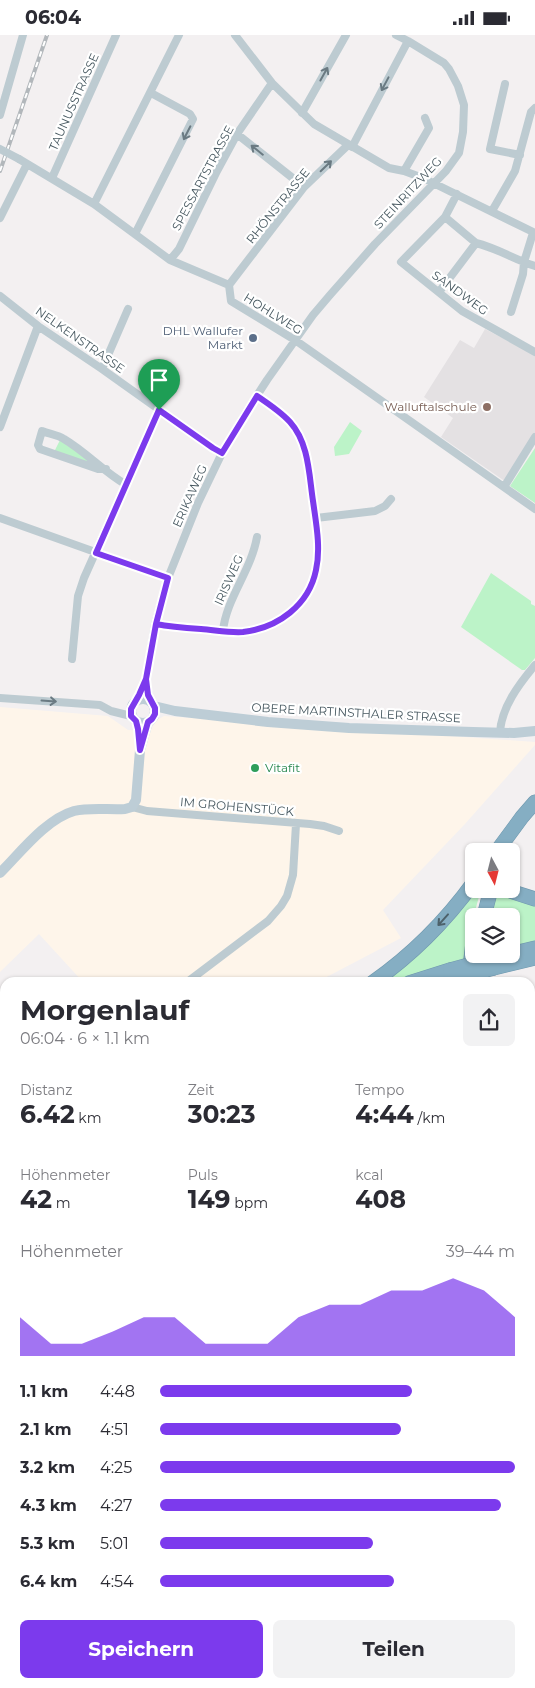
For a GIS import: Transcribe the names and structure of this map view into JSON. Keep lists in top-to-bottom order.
{
  "streets": {
    "street": [
      "TAUNUSSTRASSE",
      "SPESSARTSTRASSE",
      "STEINRITZWEG",
      "RHÖNSTRASSE",
      "SANDWEG",
      "HOHLWEG",
      "NELKENSTRASSE",
      "ERIKAWEG",
      "IRISWEG",
      "OBERE MARTINSTHALER STRASSE",
      "IM GROHENSTÜCK"
    ]
  },
  "crossings": [
    ["STEINRITZWEG", "RHÖNSTRASSE"],
    ["STEINRITZWEG", "HOHLWEG"],
    ["STEINRITZWEG", "ERIKAWEG"],
    ["RHÖNSTRASSE", "HOHLWEG"],
    ["HOHLWEG", "ERIKAWEG"],
    ["NELKENSTRASSE", "ERIKAWEG"],
    ["ERIKAWEG", "OBERE MARTINSTHALER STRASSE"]
  ],
  "places": ["DHL Wallufer Markt", "Walluftalschule", "Vitafit"],
  "north": "bottom",
  "page": {
    "status": "06:04",
    "heading": ["Morgenlauf", "06:04 · 6 × 1.1 km"],
    "stats": [
      ["Distanz", "6.42 km"],
      ["Zeit", "30:23"],
      ["Tempo", "4:44 /km"],
      ["Höhenmeter", "42 m"],
      ["Puls", "149 bpm"],
      ["kcal", "408"]
    ],
    "chart": ["Höhenmeter", "39–44 m"],
    "list": [
      {
        "name": "1.1 km",
        "note": "4:48"
      },
      {
        "name": "2.1 km",
        "note": "4:51"
      },
      {
        "name": "3.2 km",
        "note": "4:25"
      },
      {
        "name": "4.3 km",
        "note": "4:27"
      },
      {
        "name": "5.3 km",
        "note": "5:01"
      },
      {
        "name": "6.4 km",
        "note": "4:54"
      }
    ],
    "buttons": ["Speichern", "Teilen"]
  }
}
